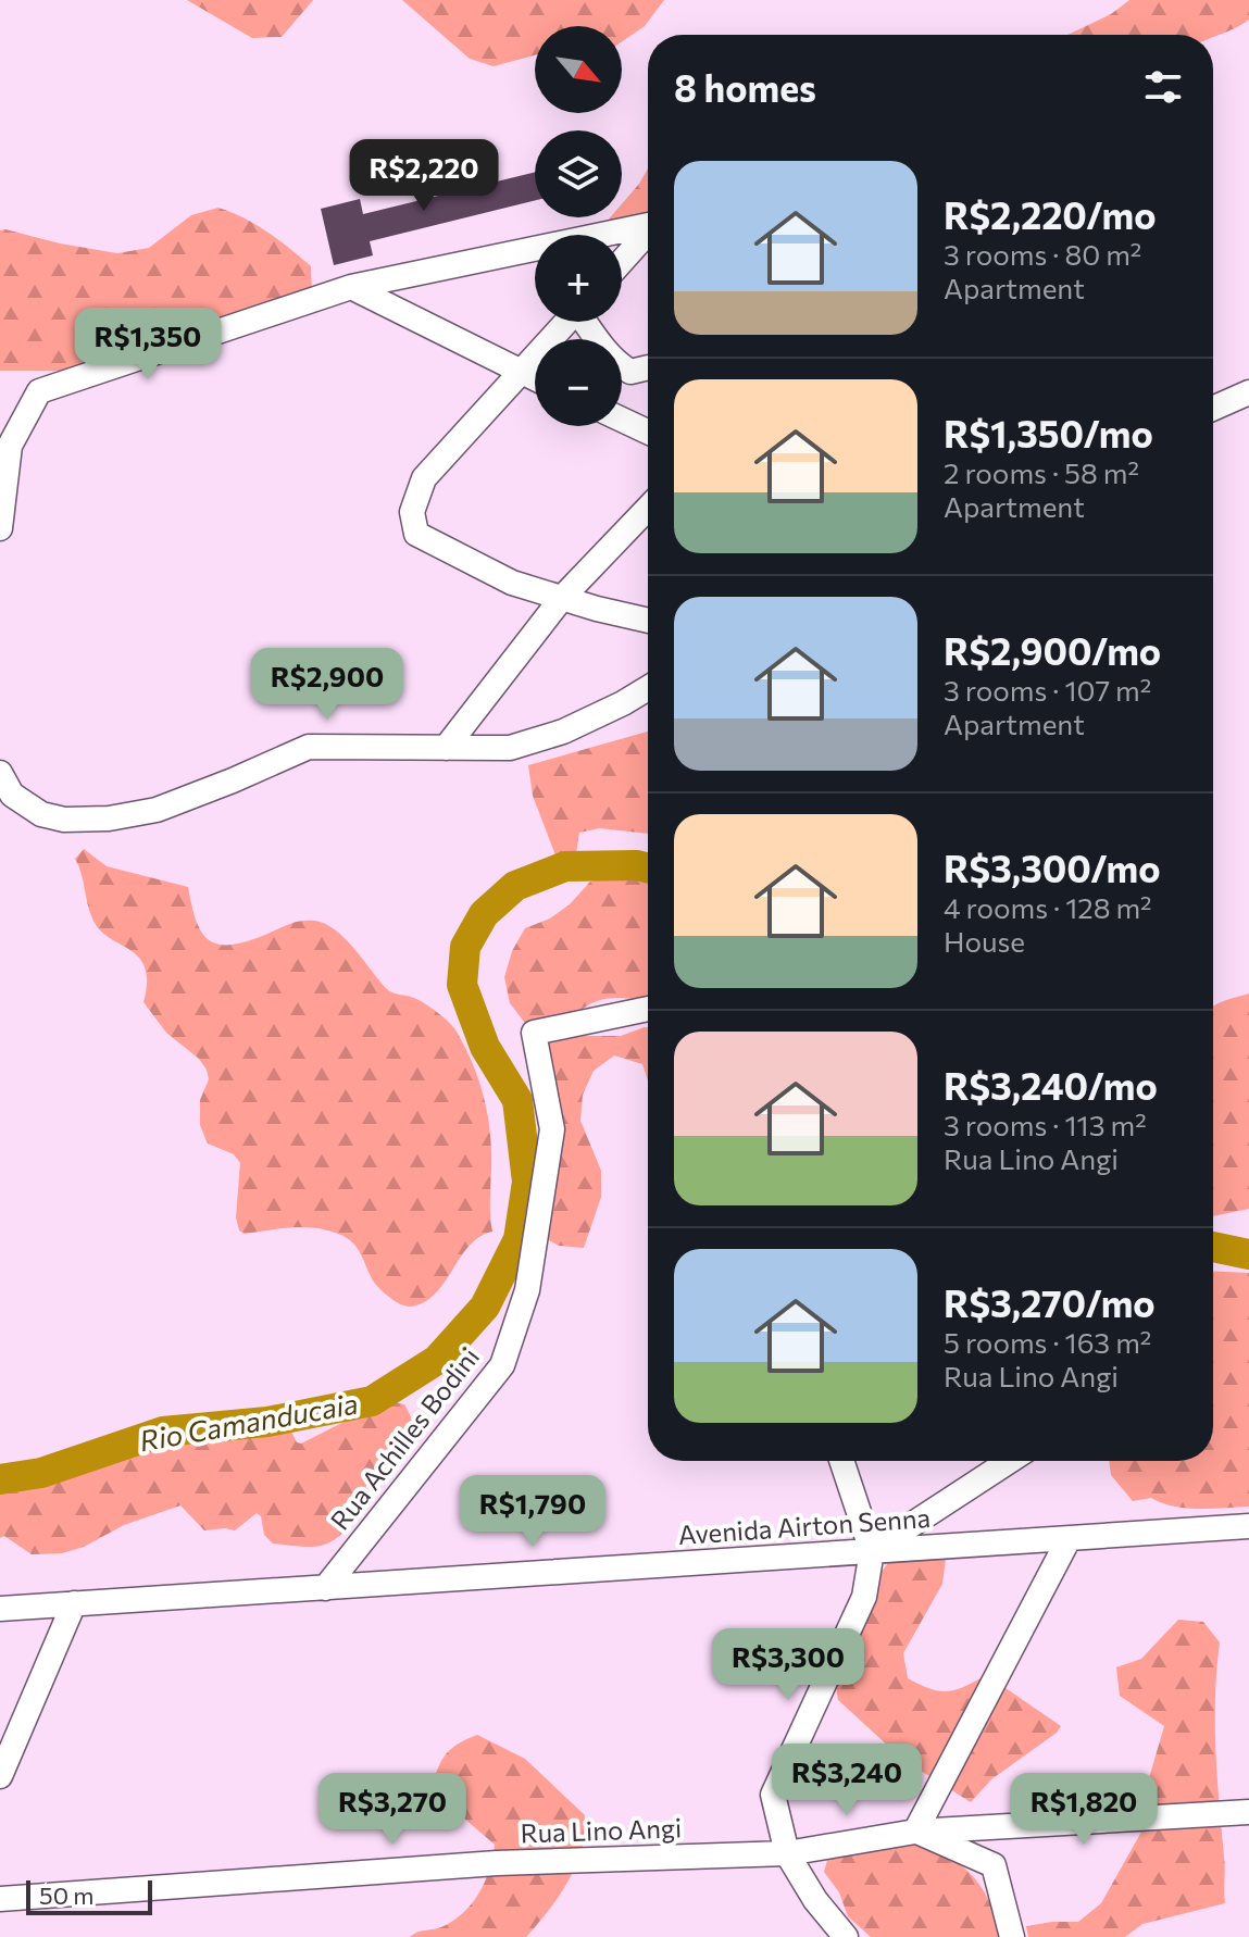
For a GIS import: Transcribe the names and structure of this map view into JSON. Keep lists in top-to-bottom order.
{
  "streets": {
    "street": ["Rua Achilles Bodini", "Avenida Airton Senna", "Rua Lino Angi"]
  },
  "crossings": [
    ["Rua Achilles Bodini", "Avenida Airton Senna"]
  ],
  "water": ["Rio Camanducaia"],
  "scale_bar": "50 m",
  "north": "bottom right",
  "page": {
    "map_buttons": ["+", "−"],
    "heading": "8 homes",
    "price": [
      "R$2,220",
      "R$1,350",
      "R$2,900",
      "R$1,790",
      "R$3,300",
      "R$3,240",
      "R$3,270",
      "R$1,820"
    ],
    "list": [
      {
        "name": "R$2,220/mo",
        "note": "3 rooms · 80 m² · Apartment"
      },
      {
        "name": "R$1,350/mo",
        "note": "2 rooms · 58 m² · Apartment"
      },
      {
        "name": "R$2,900/mo",
        "note": "3 rooms · 107 m² · Apartment"
      },
      {
        "name": "R$3,300/mo",
        "note": "4 rooms · 128 m² · House"
      },
      {
        "name": "R$3,240/mo",
        "note": "3 rooms · 113 m² · Rua Lino Angi"
      },
      {
        "name": "R$3,270/mo",
        "note": "5 rooms · 163 m² · Rua Lino Angi"
      }
    ],
    "scale": "50 m"
  }
}
